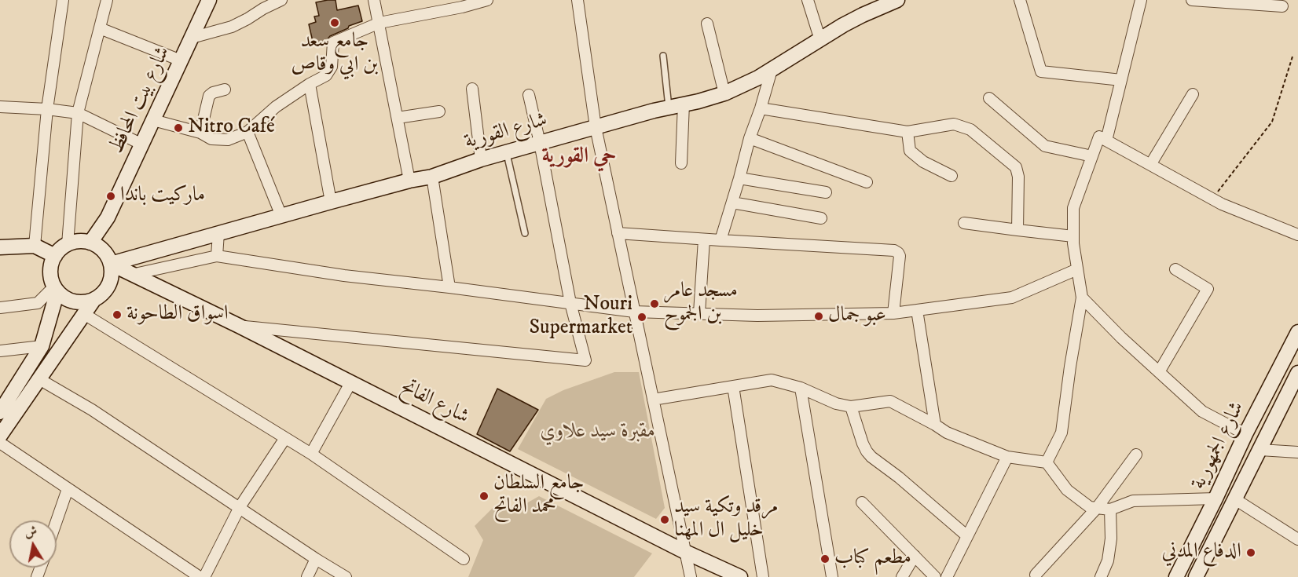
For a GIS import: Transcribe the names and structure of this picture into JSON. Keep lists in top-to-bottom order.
{
  "streets": {
    "street": [
      "شارع بيت المحافظ",
      "شارع القورية",
      "شارع الفاتح",
      "شارع الجمهورية"
    ]
  },
  "crossings": [
    ["شارع بيت المحافظ", "شارع القورية"],
    ["شارع بيت المحافظ", "شارع الفاتح"],
    ["شارع القورية", "شارع الفاتح"]
  ],
  "districts": ["حي القورية"],
  "parks": ["مقبرة سيد علاوي"],
  "places": [
    "جامع سعد بن ابي وقاص",
    "Nitro Café",
    "ماركيت باندا",
    "مسجد عامر بن الجموح",
    "اسواق الطاحونة",
    "عبو جمال",
    "Nouri Supermarket",
    "جامع السلطان محمد الفاتح",
    "مرقد وتكية سيد خليل ال المهنا",
    "الدفاع المدني",
    "مطعم كباب"
  ],
  "north": "top"
}
